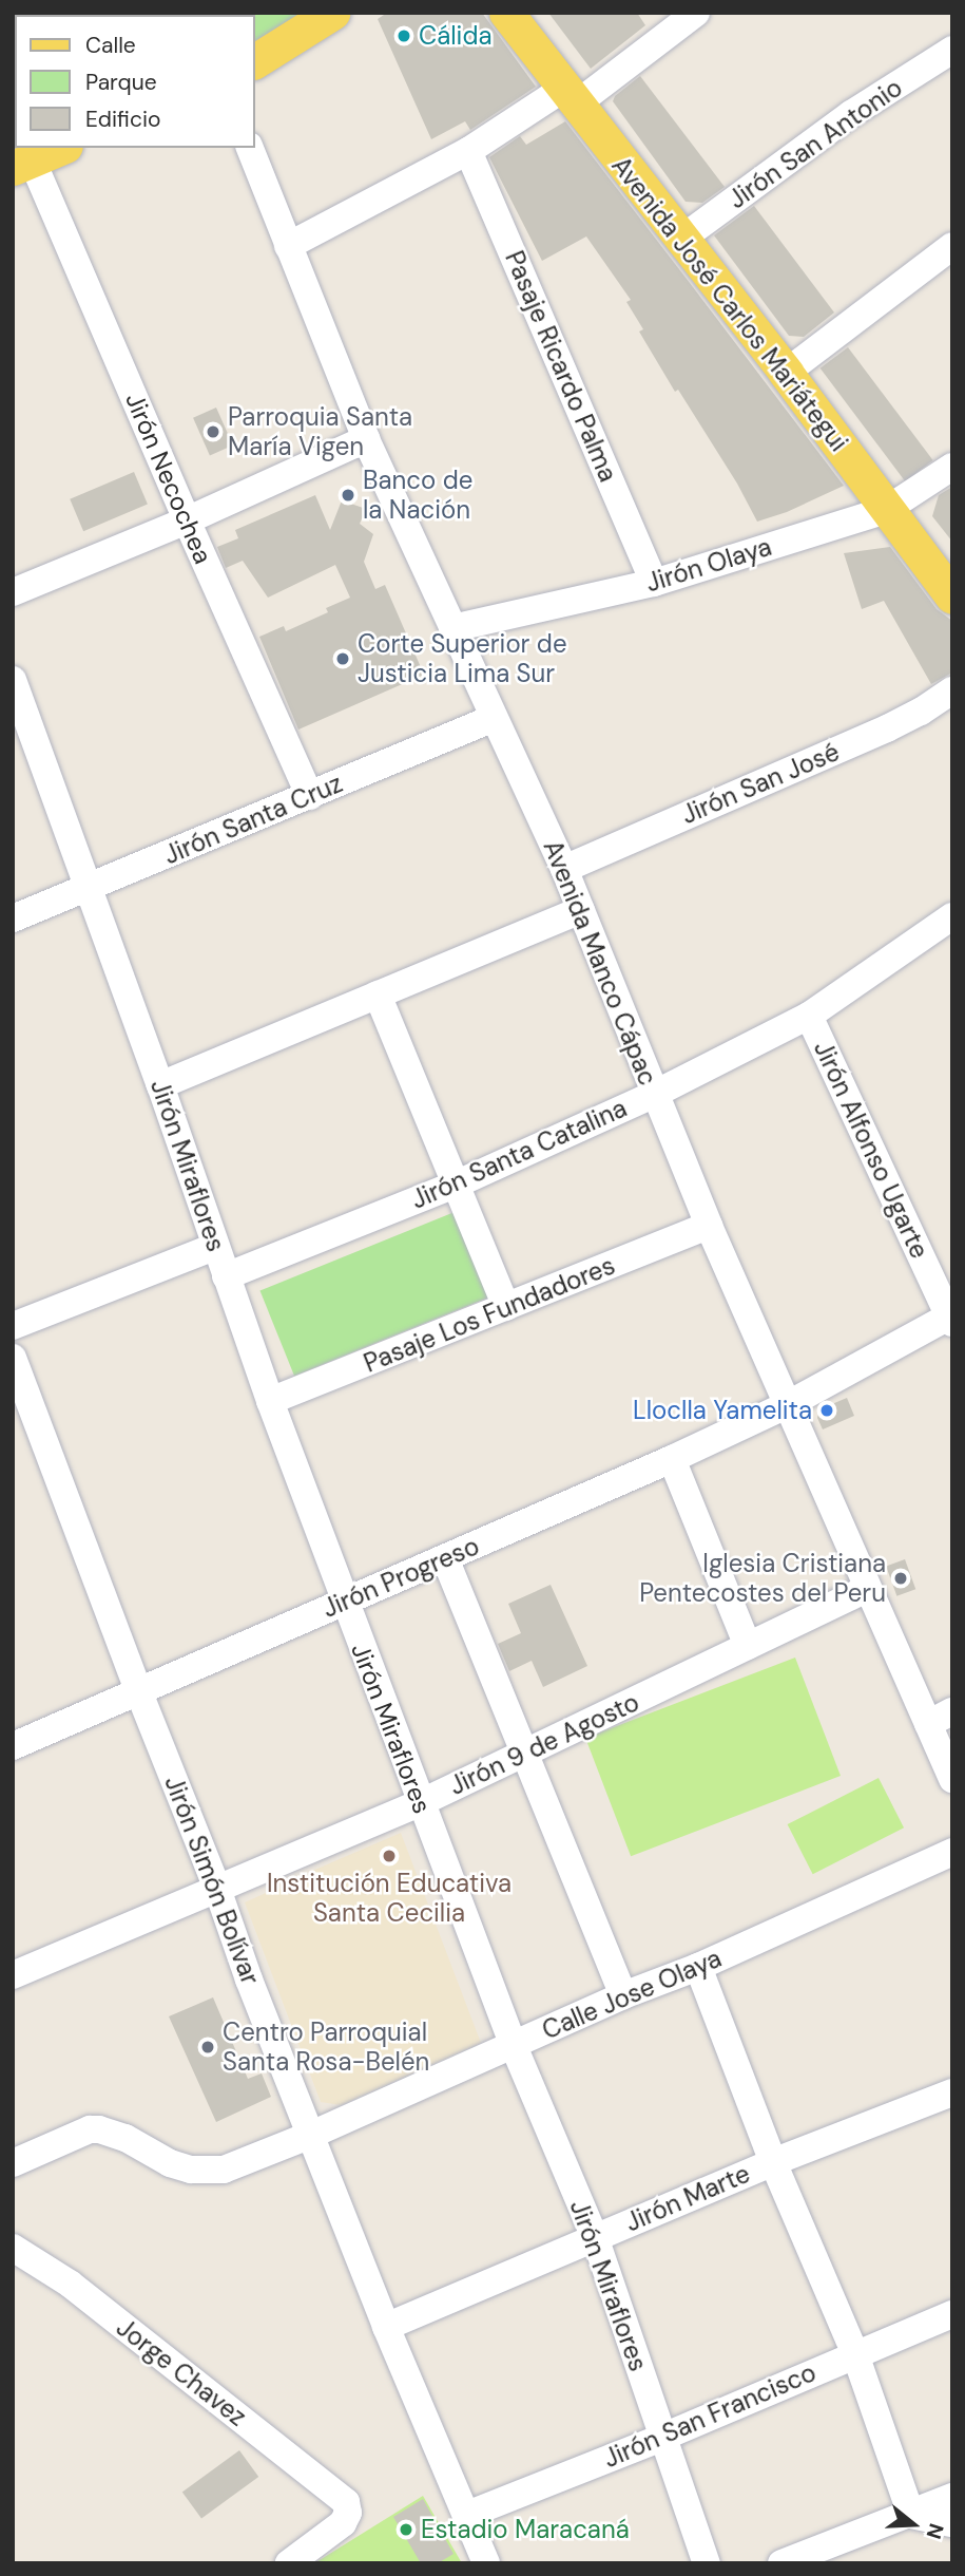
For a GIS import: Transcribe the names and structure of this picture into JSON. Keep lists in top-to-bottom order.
{
  "streets": {
    "main road": ["Avenida José Carlos Mariátegui"],
    "street": [
      "Jirón San Antonio",
      "Pasaje Ricardo Palma",
      "Jirón Necochea",
      "Jirón Olaya",
      "Jirón San José",
      "Jirón Santa Cruz",
      "Avenida Manco Cápac",
      "Jirón Alfonso Ugarte",
      "Jirón Santa Catalina",
      "Jirón Miraflores",
      "Pasaje Los Fundadores",
      "Jirón Progreso",
      "Jirón 9 de Agosto",
      "Jirón Simón Bolívar",
      "Calle Jose Olaya",
      "Jirón Marte",
      "Jorge Chavez",
      "Jirón San Francisco"
    ]
  },
  "crossings": [
    ["Jirón San Antonio", "Avenida José Carlos Mariátegui"],
    ["Avenida José Carlos Mariátegui", "Jirón Olaya"],
    ["Pasaje Ricardo Palma", "Jirón Olaya"],
    ["Jirón Necochea", "Jirón Santa Cruz"],
    ["Jirón Olaya", "Avenida Manco Cápac"],
    ["Jirón San José", "Avenida Manco Cápac"],
    ["Jirón Santa Cruz", "Avenida Manco Cápac"],
    ["Jirón Santa Cruz", "Jirón Miraflores"],
    ["Avenida Manco Cápac", "Jirón Santa Catalina"],
    ["Avenida Manco Cápac", "Pasaje Los Fundadores"],
    ["Avenida Manco Cápac", "Jirón Progreso"],
    ["Avenida Manco Cápac", "Jirón 9 de Agosto"],
    ["Jirón Alfonso Ugarte", "Jirón Santa Catalina"],
    ["Jirón Alfonso Ugarte", "Jirón Progreso"],
    ["Jirón Santa Catalina", "Jirón Miraflores"],
    ["Jirón Miraflores", "Pasaje Los Fundadores"],
    ["Jirón Miraflores", "Jirón Progreso"],
    ["Jirón Miraflores", "Jirón 9 de Agosto"],
    ["Jirón Miraflores", "Calle Jose Olaya"],
    ["Jirón Miraflores", "Jirón Marte"],
    ["Jirón Miraflores", "Jirón San Francisco"],
    ["Jirón Progreso", "Jirón Simón Bolívar"],
    ["Jirón 9 de Agosto", "Jirón Simón Bolívar"],
    ["Jirón Simón Bolívar", "Calle Jose Olaya"],
    ["Jirón Simón Bolívar", "Jirón Marte"],
    ["Jirón Simón Bolívar", "Jirón San Francisco"]
  ],
  "places": [
    "Cálida",
    "Parroquia Santa María Vigen",
    "Banco de la Nación",
    "Corte Superior de Justicia Lima Sur",
    "Lloclla Yamelita",
    "Iglesia Cristiana Pentecostes del Peru",
    "Institución Educativa Santa Cecilia",
    "Centro Parroquial Santa Rosa-Belén",
    "Estadio Maracaná"
  ],
  "legend": ["Calle", "Parque", "Edificio"],
  "north": "right"
}
